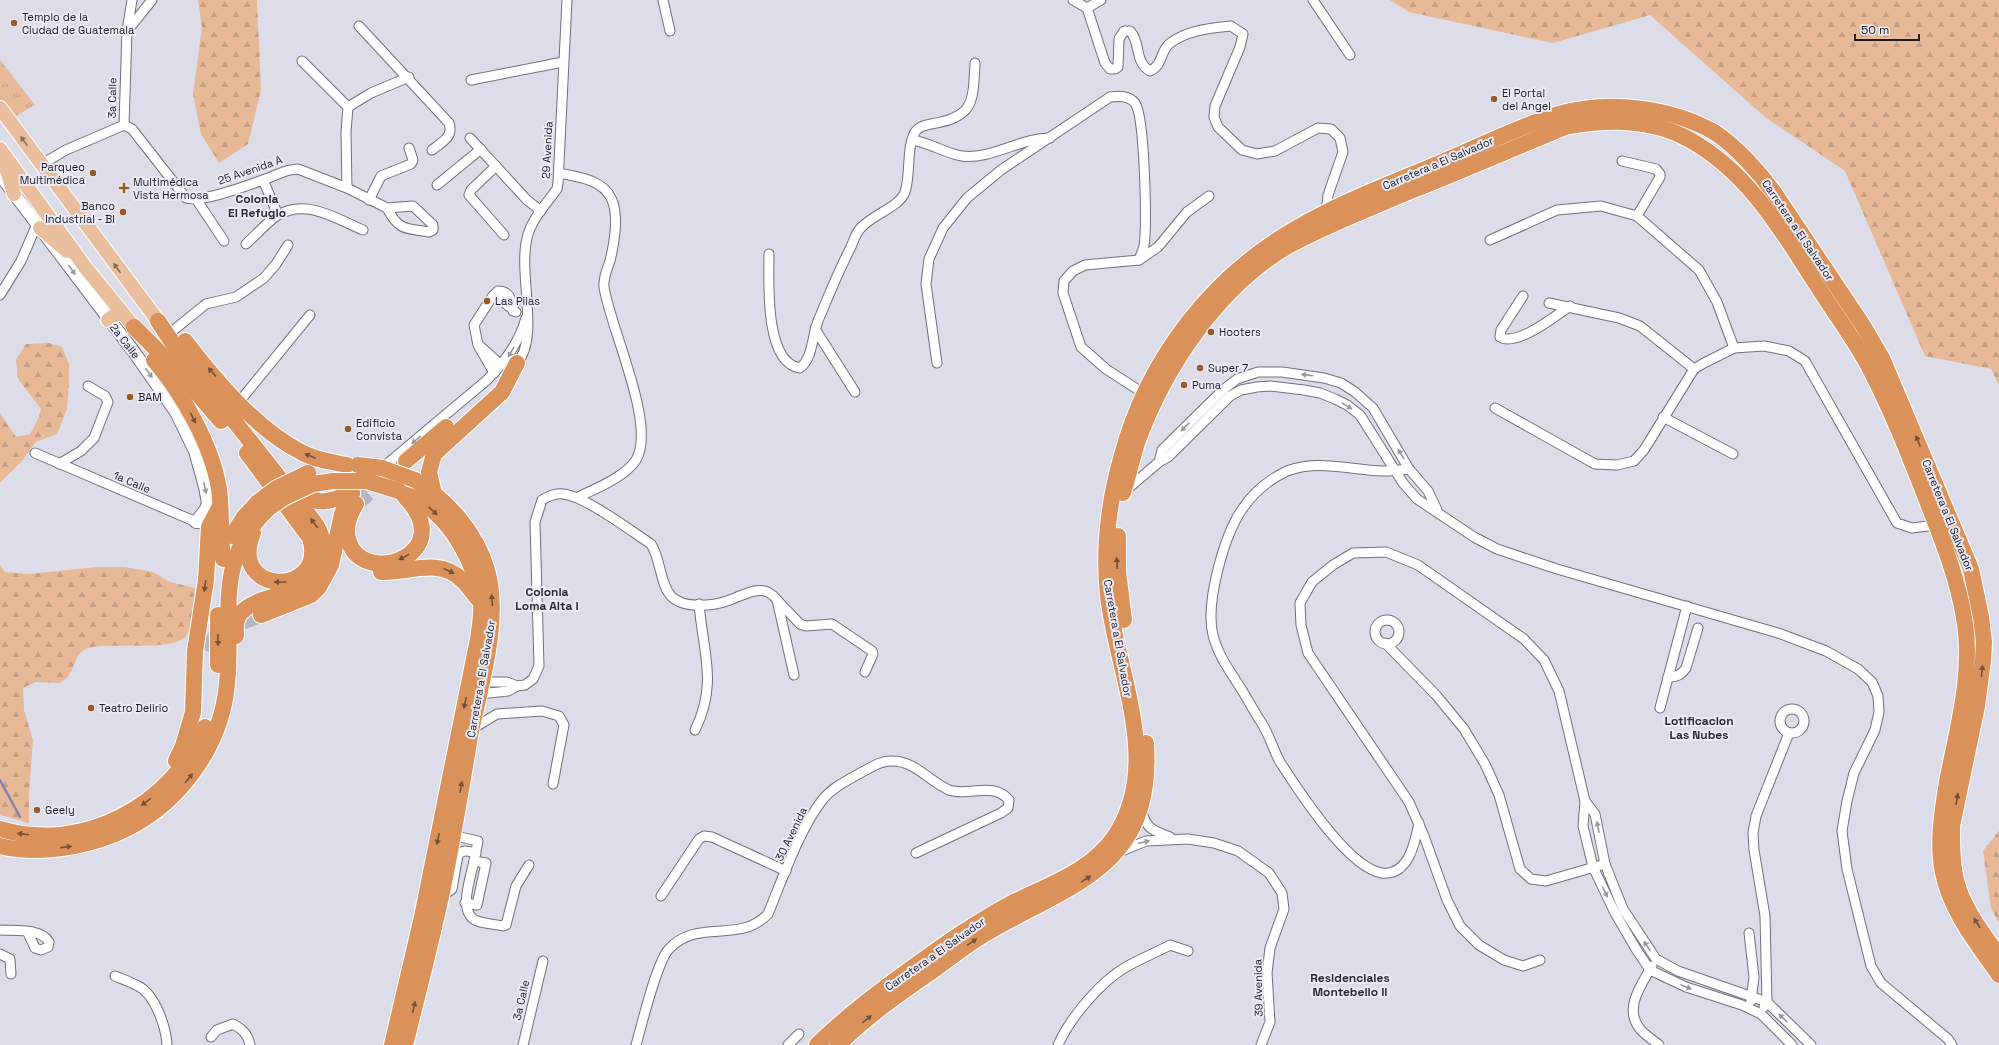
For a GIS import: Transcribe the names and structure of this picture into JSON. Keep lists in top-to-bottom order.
{
  "streets": {
    "highway": ["Carretera a El Salvador"],
    "street": [
      "3a Calle",
      "29 Avenida",
      "25 Avenida A",
      "2a Calle",
      "1a Calle",
      "30 Avenida",
      "39 Avenida"
    ]
  },
  "crossings": [
    ["3a Calle", "25 Avenida A"],
    ["Carretera a El Salvador", "39 Avenida"],
    ["2a Calle", "1a Calle"]
  ],
  "one_way": ["29 Avenida", "2a Calle"],
  "districts": [
    "Colonia El Refugio",
    "Colonia Loma Alta I",
    "Lotificacion Las Nubes",
    "Residenciales Montebello II"
  ],
  "places": {
    "other": [
      "Templo de la Ciudad de Guatemala",
      "El Portal del Angel",
      "Parqueo Multimédica",
      "Banco Industrial - BI",
      "Las Pilas",
      "Hooters",
      "Super 7",
      "Puma",
      "BAM",
      "Edificio Convista",
      "Teatro Delirio",
      "Geely"
    ],
    "health": ["Multimédica Vista Hermosa"]
  },
  "scale_bar": "50 m"
}
